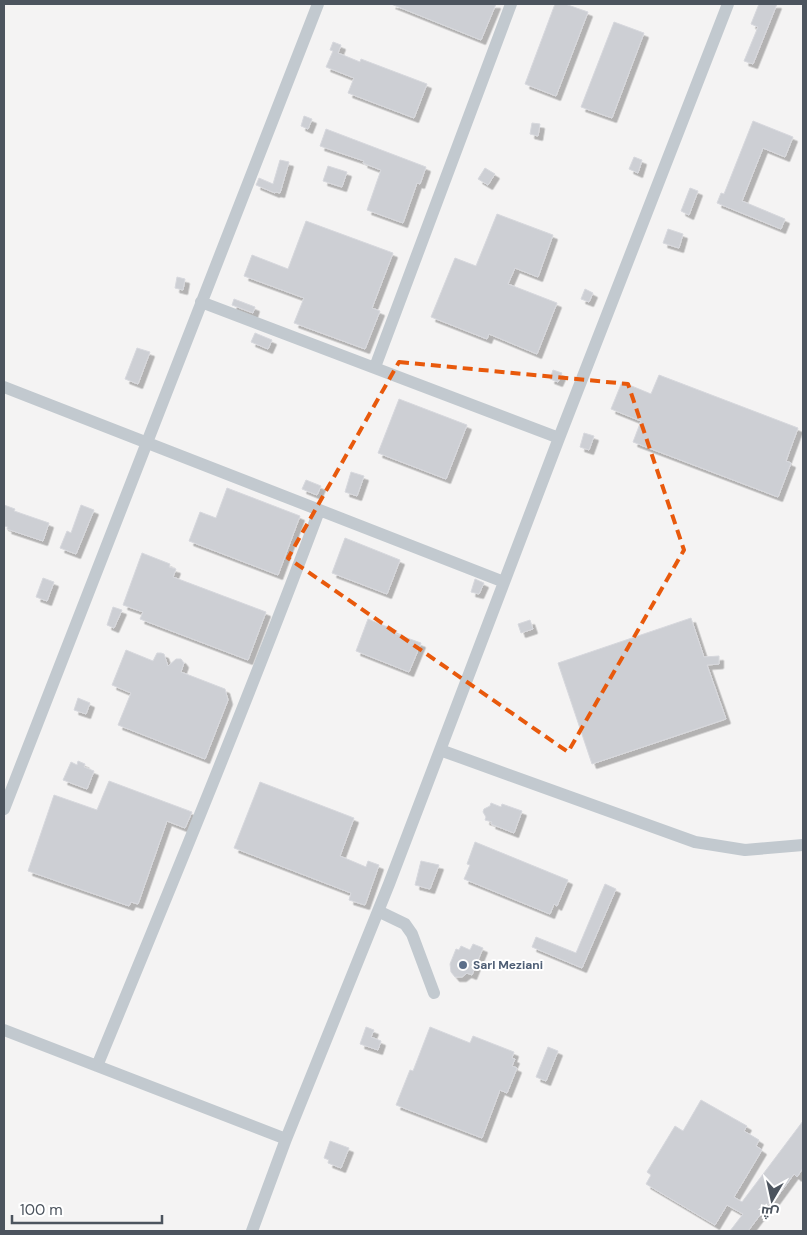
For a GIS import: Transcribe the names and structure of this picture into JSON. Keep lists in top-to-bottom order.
{
  "places": ["Sarl Meziani"],
  "scale_bar": "100 m",
  "north": "bottom"
}
